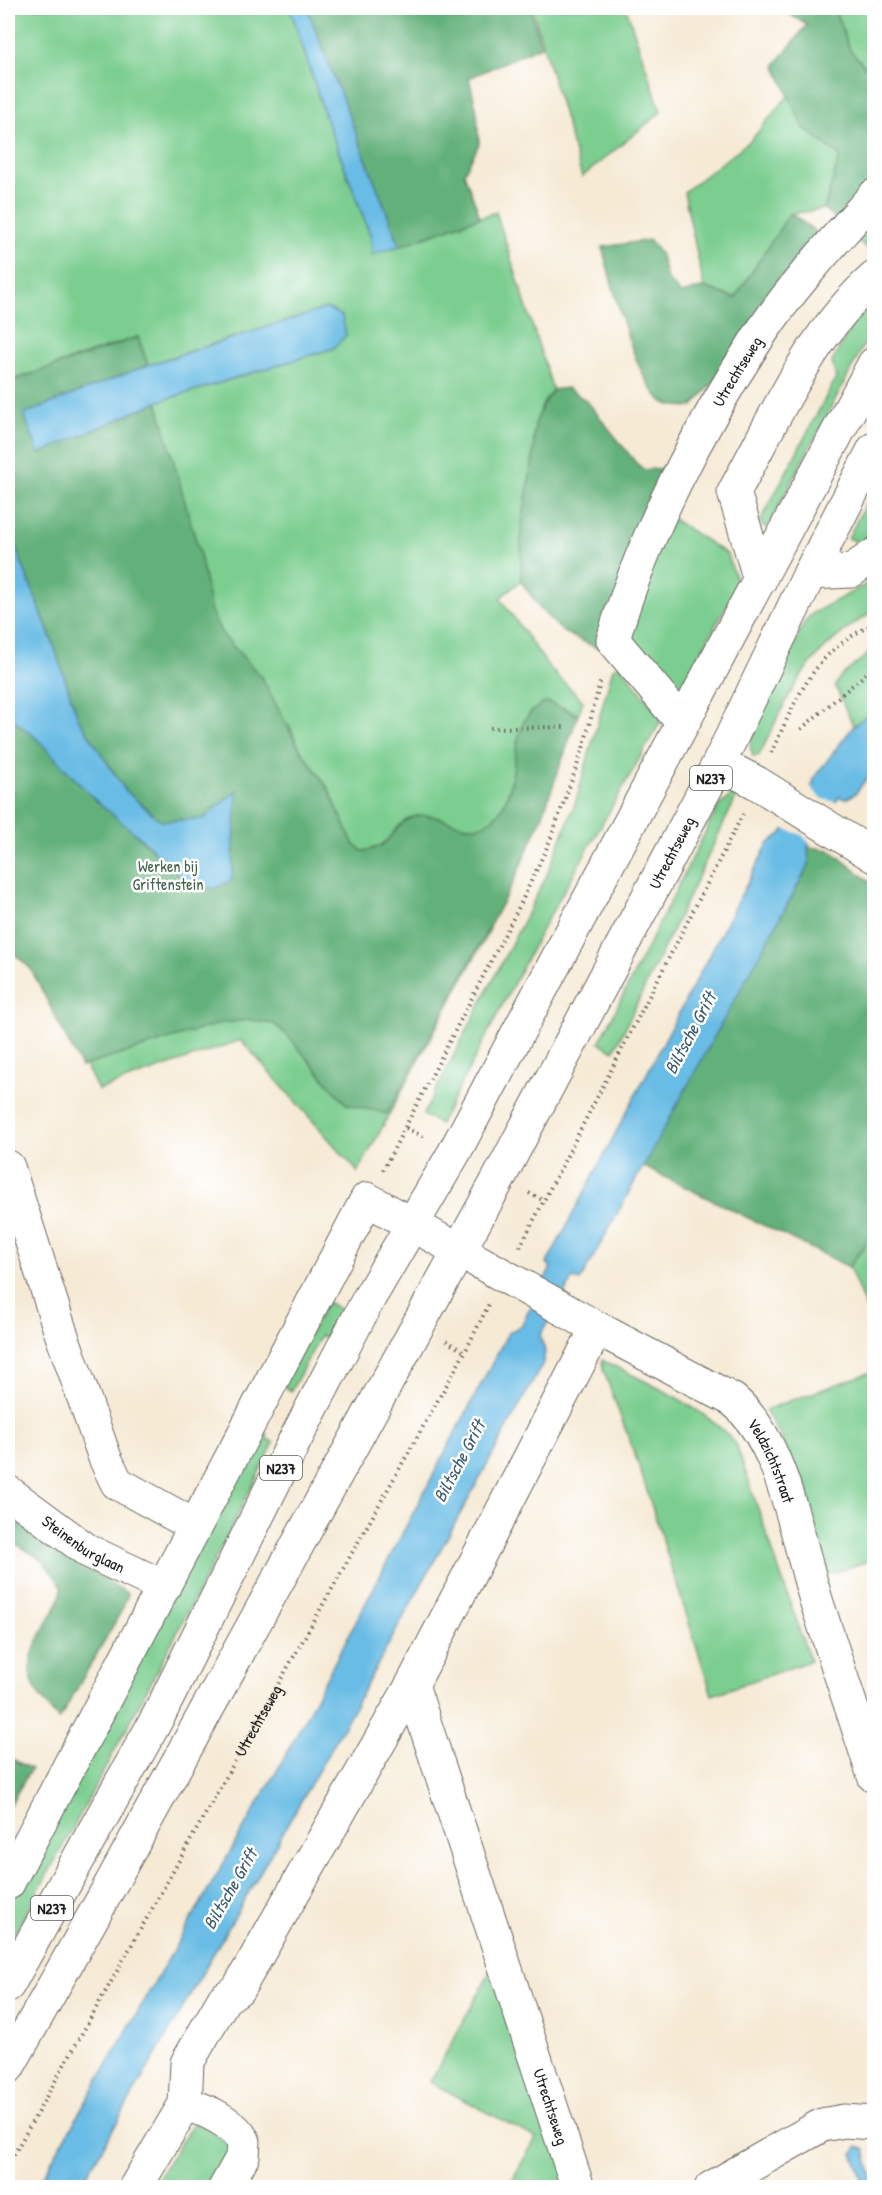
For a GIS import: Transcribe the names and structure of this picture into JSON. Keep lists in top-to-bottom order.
{
  "streets": {
    "street": [
      "Utrechtseweg",
      "N237",
      "Veldzichtstraat",
      "Steinenburglaan"
    ]
  },
  "crossings": [
    ["Utrechtseweg", "Veldzichtstraat"]
  ],
  "water": ["Biltsche Grift"],
  "parks": ["Werken bij Griftenstein"]
}
